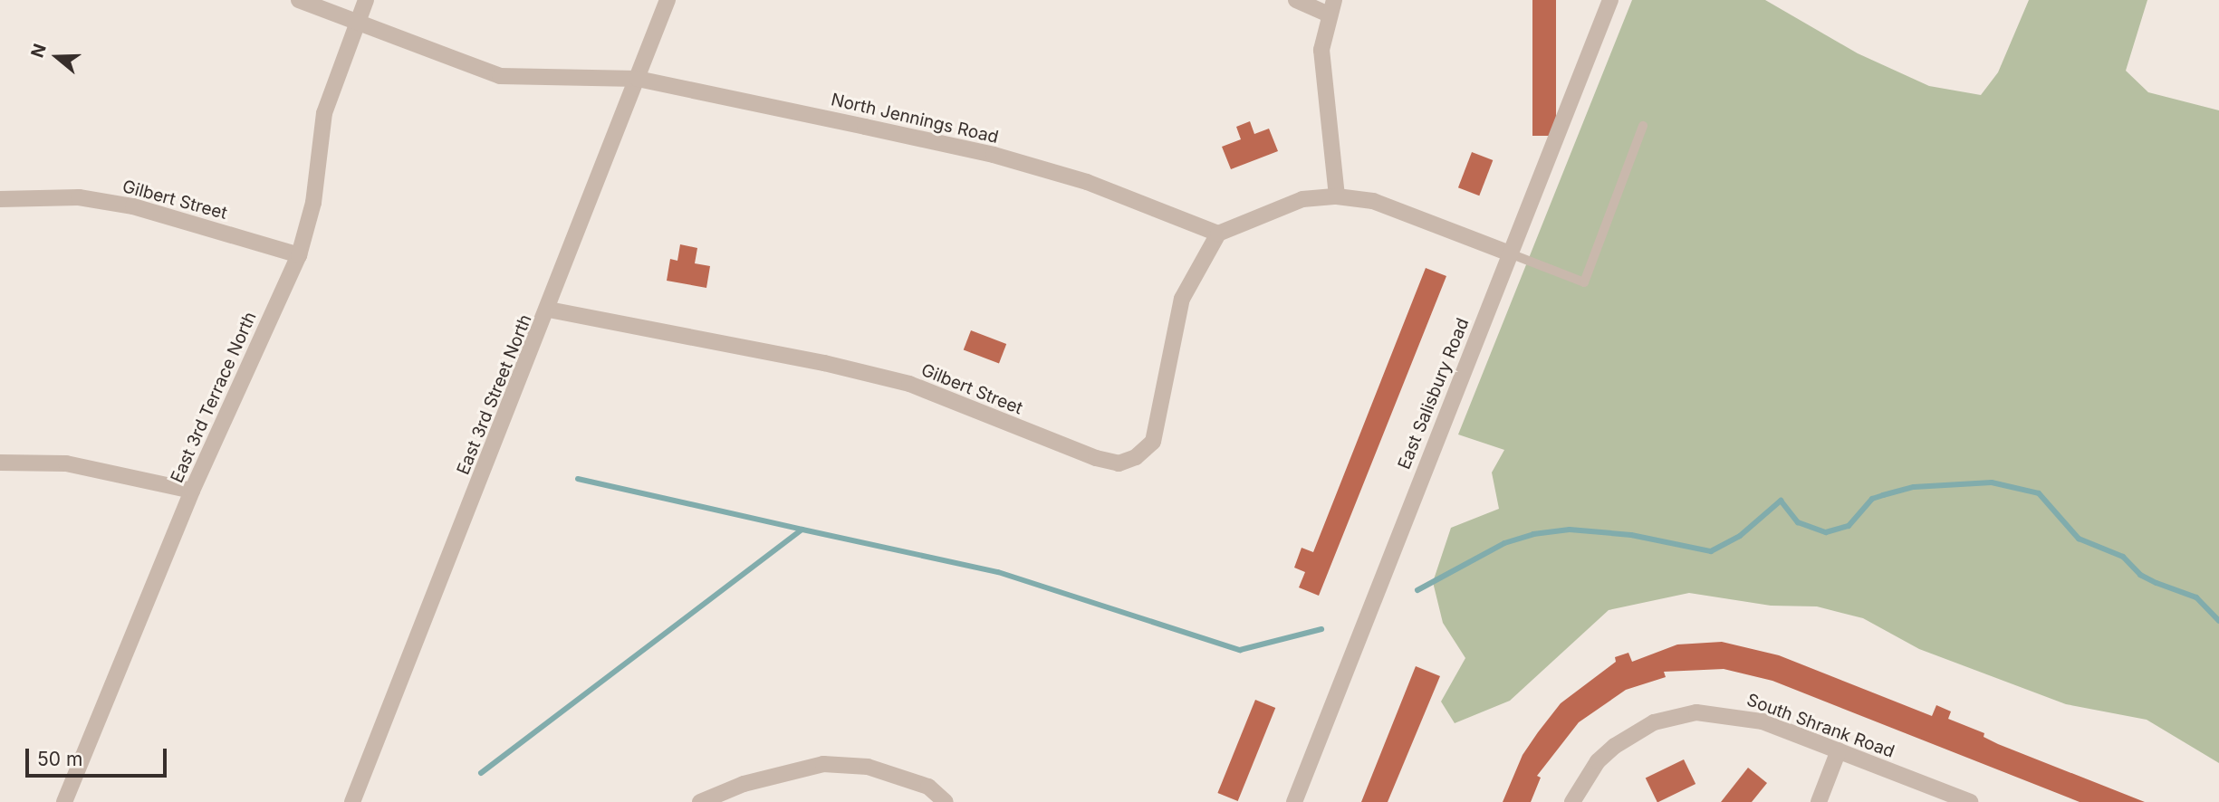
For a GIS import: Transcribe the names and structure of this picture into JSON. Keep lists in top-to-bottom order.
{
  "streets": {
    "street": [
      "North Jennings Road",
      "Gilbert Street",
      "East Salisbury Road",
      "East 3rd Street North",
      "East 3rd Terrace North",
      "South Shrank Road"
    ]
  },
  "crossings": [
    ["North Jennings Road", "Gilbert Street"],
    ["North Jennings Road", "East 3rd Street North"],
    ["North Jennings Road", "East 3rd Terrace North"],
    ["Gilbert Street", "East 3rd Street North"],
    ["Gilbert Street", "East 3rd Terrace North"]
  ],
  "scale_bar": "50 m",
  "north": "left"
}
